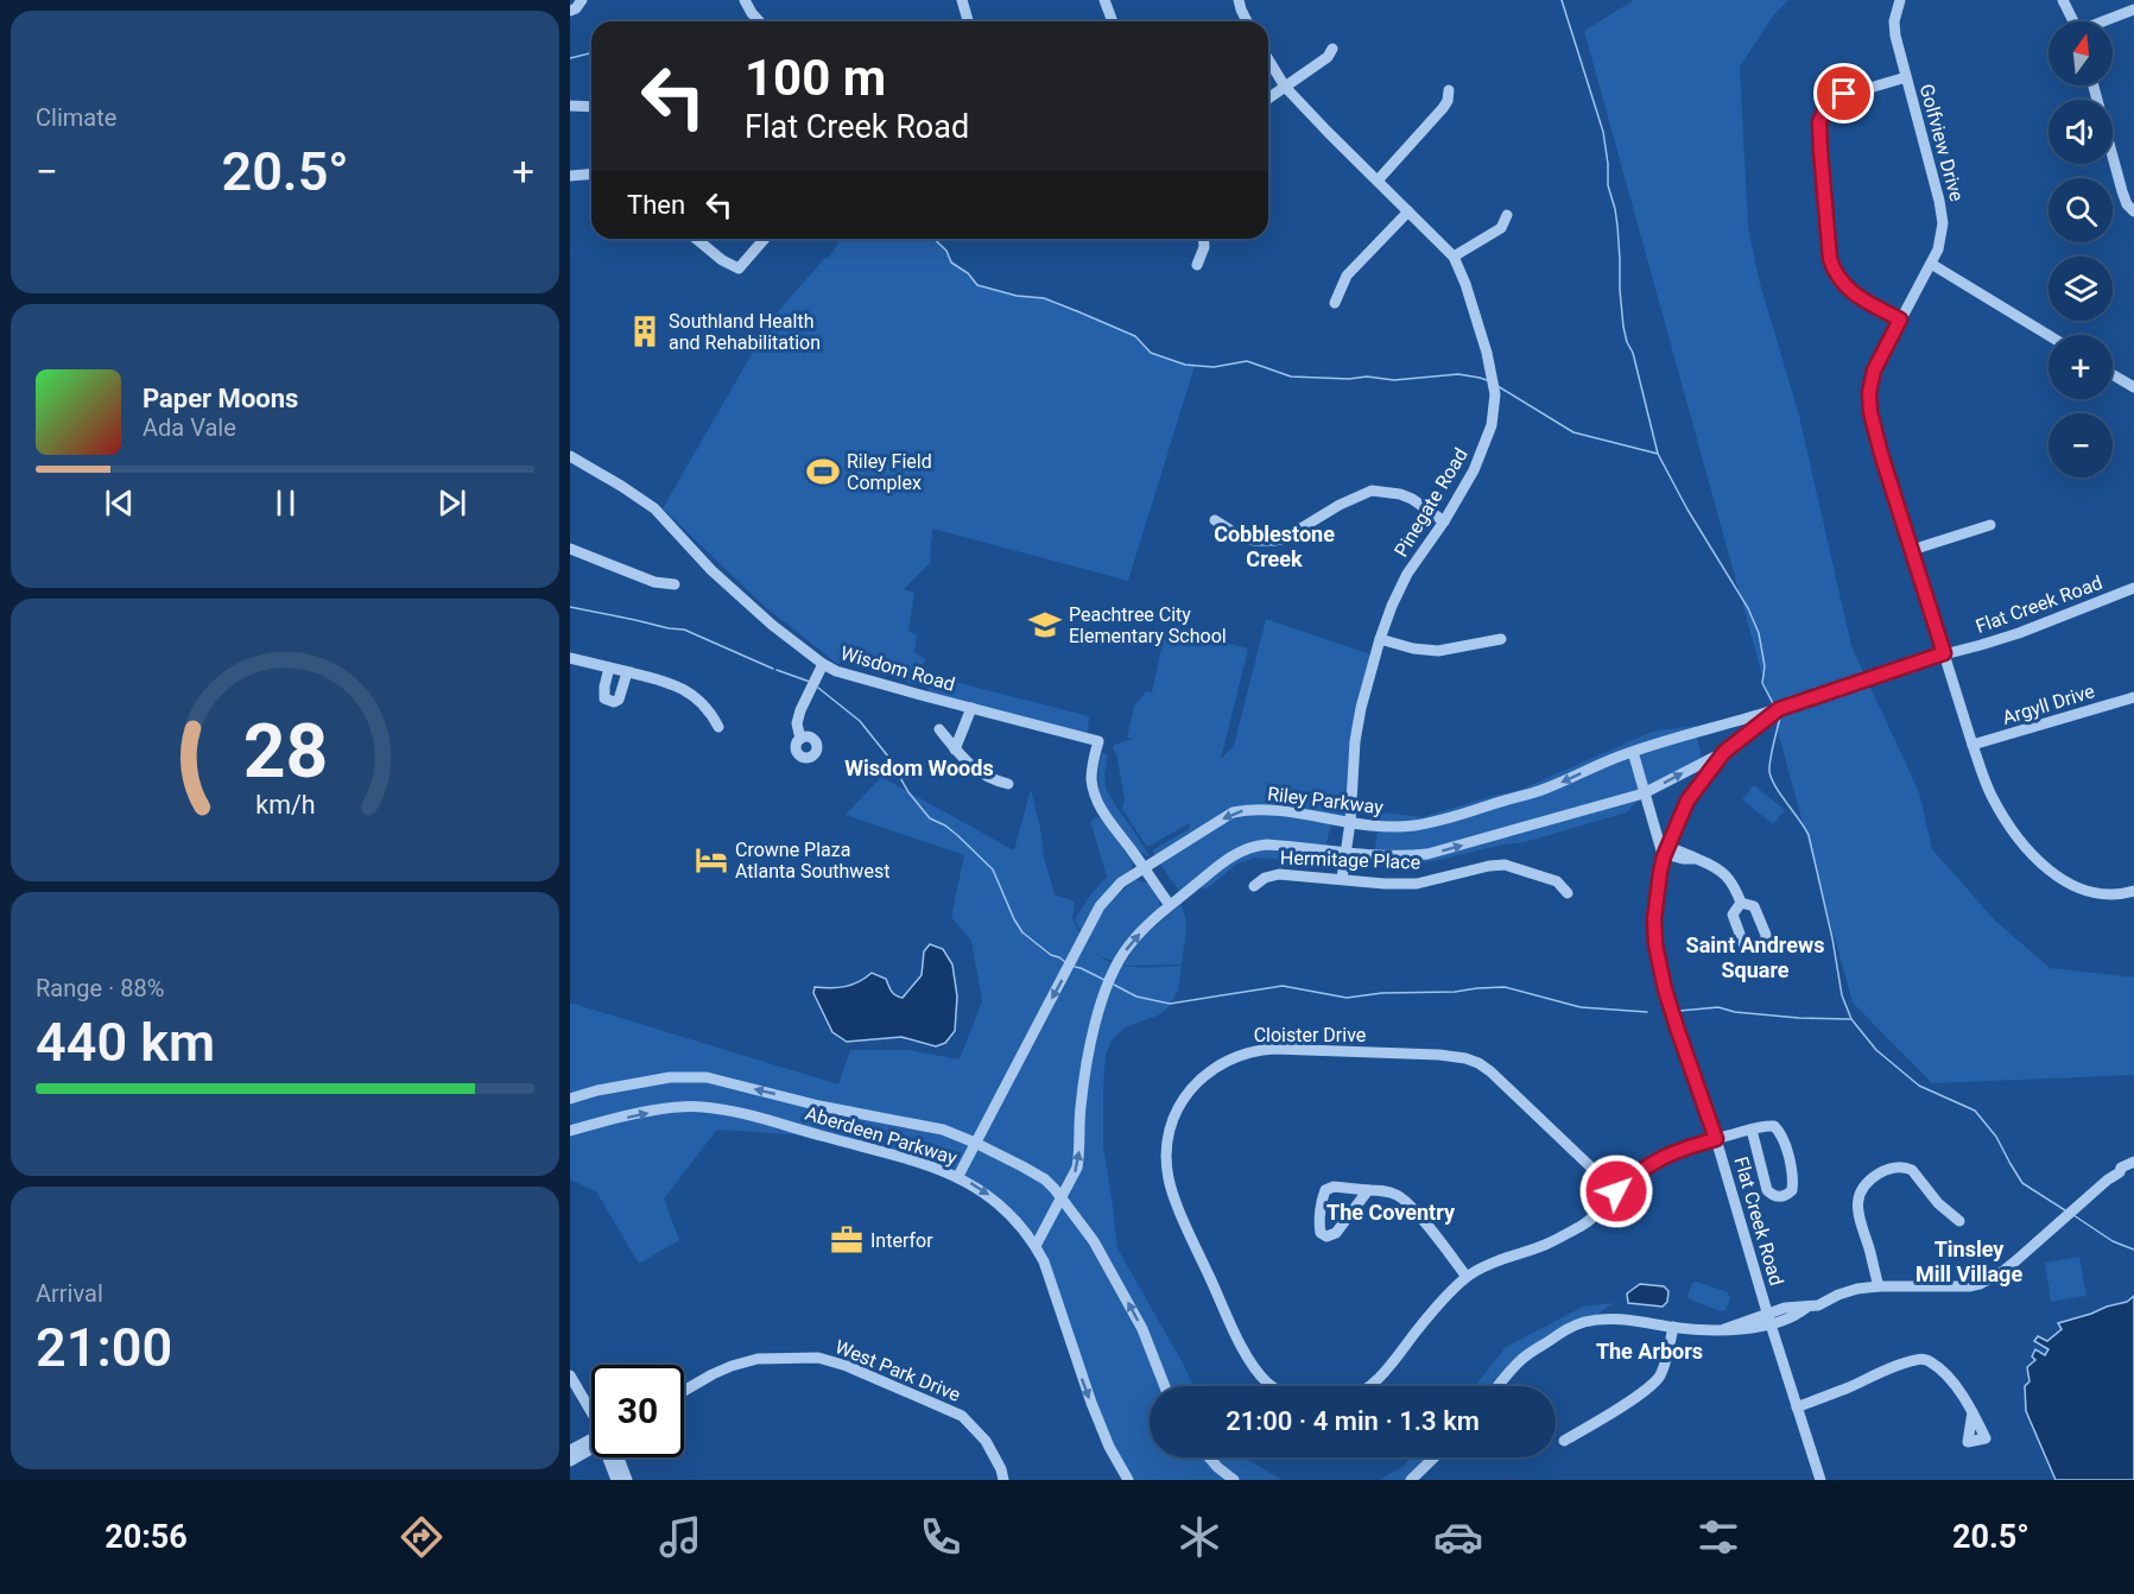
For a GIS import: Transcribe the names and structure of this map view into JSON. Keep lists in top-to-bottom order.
{
  "streets": {
    "street": [
      "Golfview Drive",
      "Pinegate Road",
      "Flat Creek Road",
      "Wisdom Road",
      "Argyll Drive",
      "Riley Parkway",
      "Hermitage Place",
      "Cloister Drive",
      "Aberdeen Parkway",
      "West Park Drive"
    ]
  },
  "crossings": [
    ["Golfview Drive", "Flat Creek Road"],
    ["Golfview Drive", "Argyll Drive"],
    ["Pinegate Road", "Riley Parkway"],
    ["Pinegate Road", "Hermitage Place"],
    ["Flat Creek Road", "Riley Parkway"],
    ["Wisdom Road", "Riley Parkway"],
    ["Riley Parkway", "Aberdeen Parkway"]
  ],
  "districts": [
    "Cobblestone Creek",
    "Wisdom Woods",
    "Saint Andrews Square",
    "The Coventry",
    "Tinsley Mill Village",
    "The Arbors"
  ],
  "places": {
    "building": ["Southland Health and Rehabilitation"],
    "sports": ["Riley Field Complex"],
    "school or university": ["Peachtree City Elementary School"],
    "hotel": ["Crowne Plaza Atlanta Southwest"],
    "office": ["Interfor"]
  },
  "north": "top",
  "page": {
    "tile": [
      "Climate",
      ["Range · 88%", "440 km"],
      ["Arrival", "21:00"]
    ],
    "map_buttons": ["+", "−"],
    "turn": ["100 m", "Flat Creek Road"],
    "heat": ["−", "20.5°", "+"],
    "then": "Then",
    "song": ["Paper Moons", "Ada Vale"],
    "limit": "30",
    "trip": "21:00 · 4 min · 1.3 km",
    "tabs": ["20:56", "20.5°"],
    "gauge": ["28", "km/h"]
  }
}
